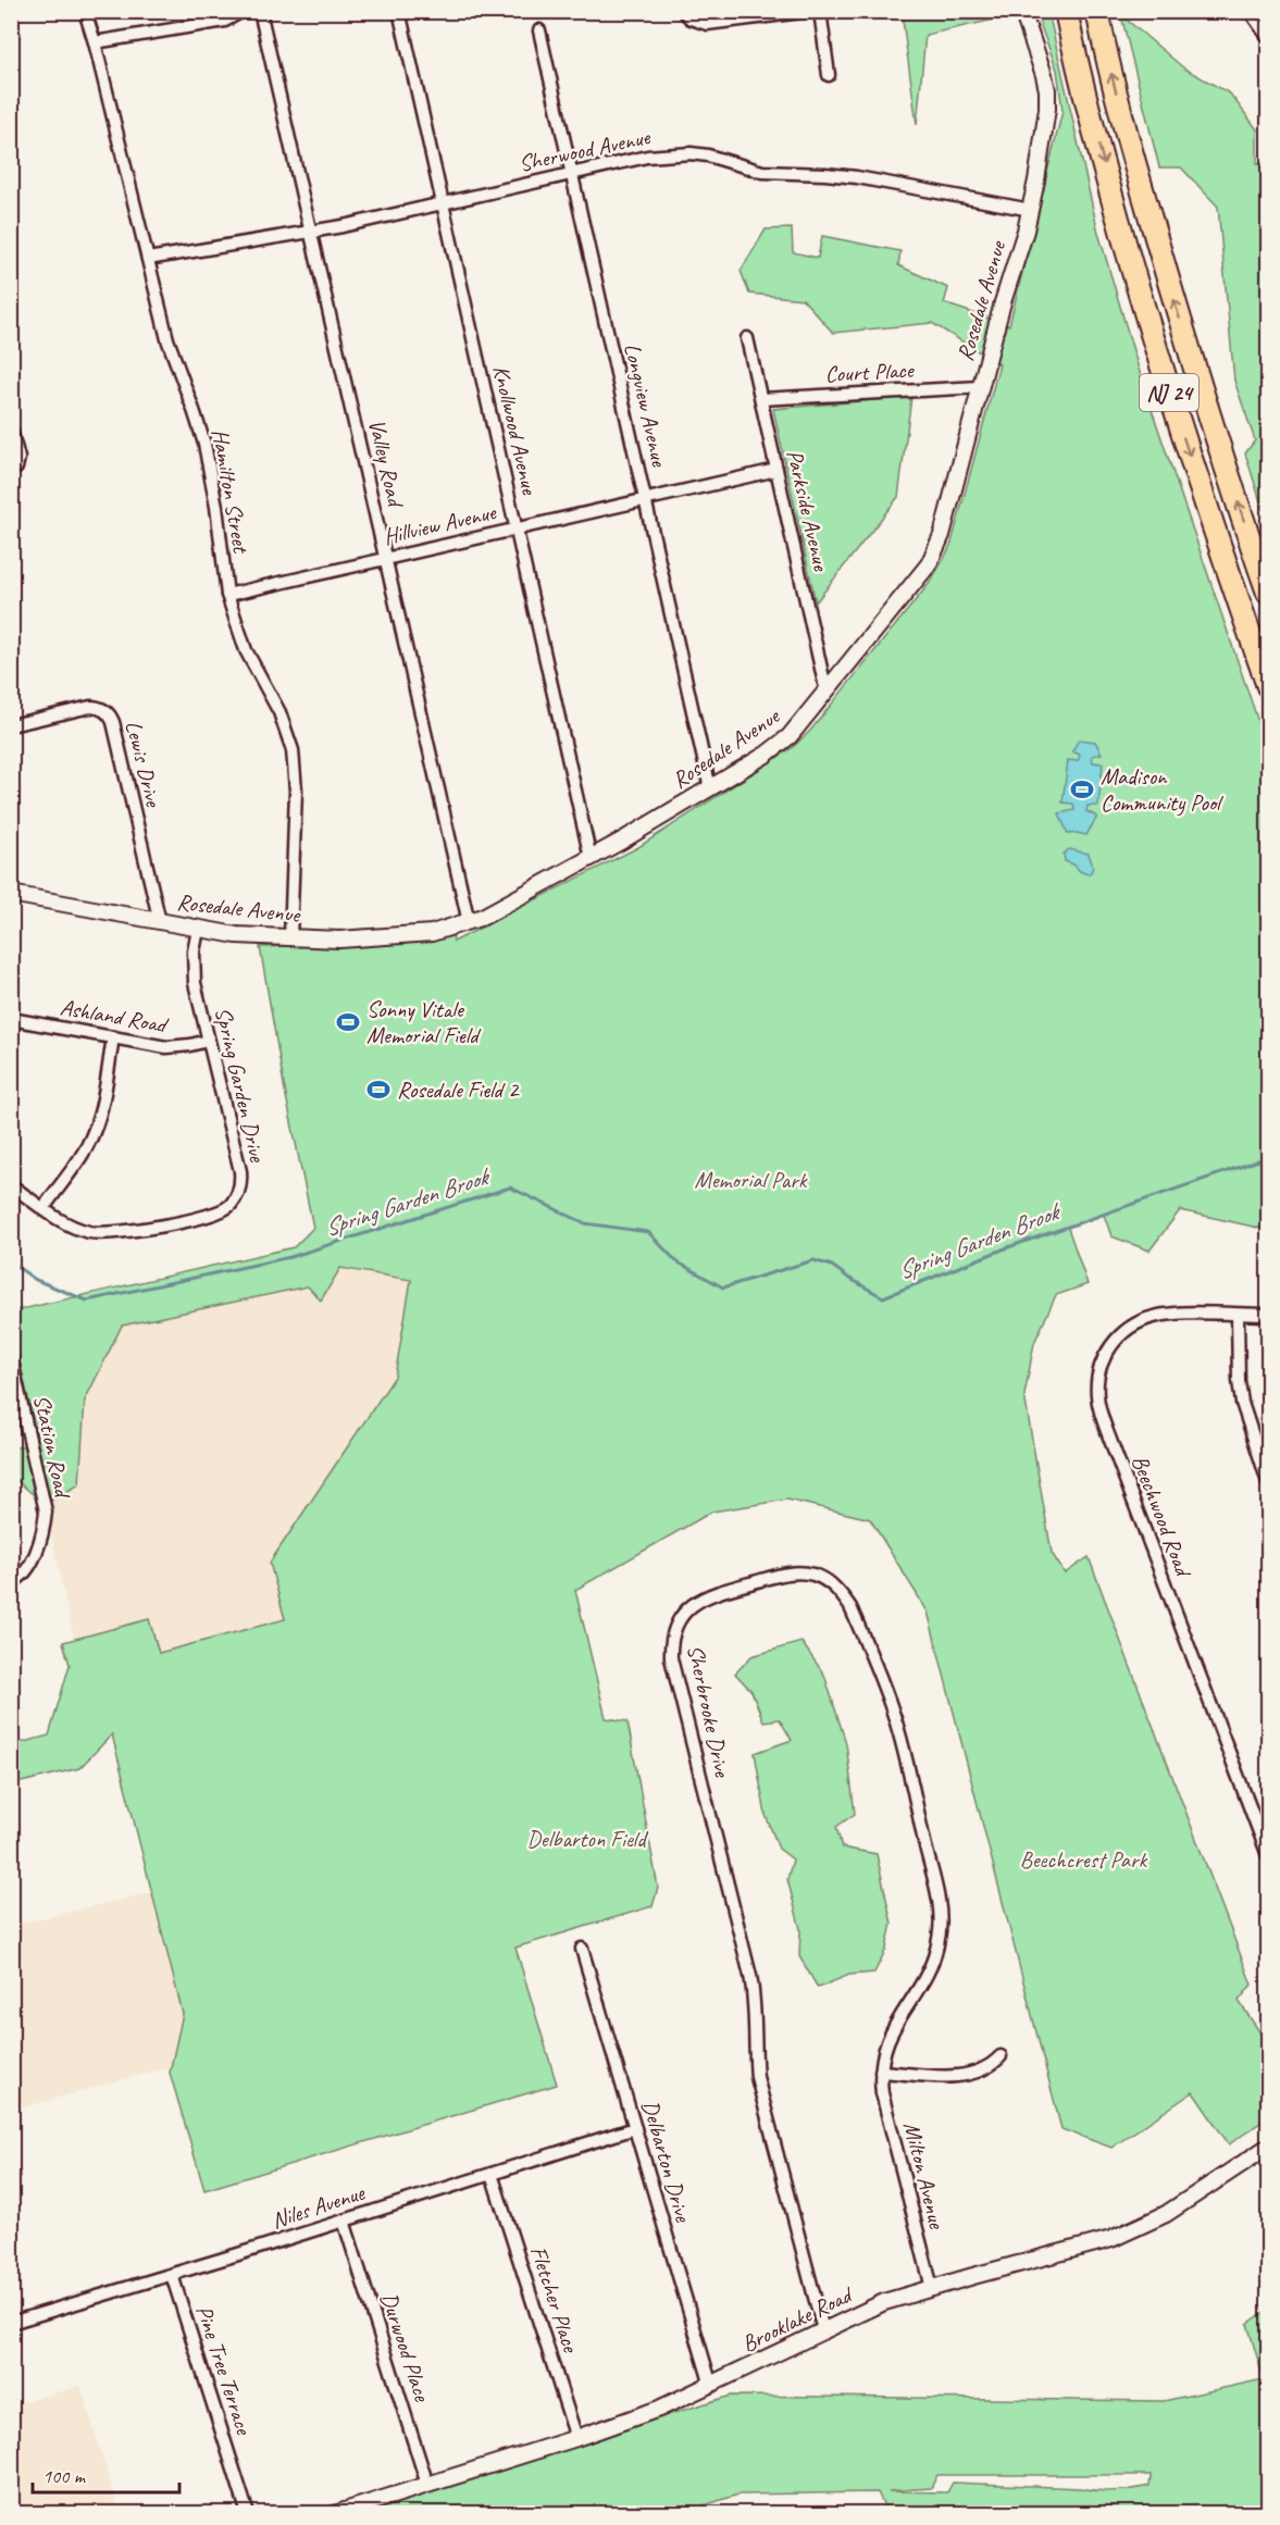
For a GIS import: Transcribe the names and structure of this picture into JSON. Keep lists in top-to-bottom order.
{
  "streets": {
    "highway": ["NJ 24"],
    "street": [
      "Sherwood Avenue",
      "Rosedale Avenue",
      "Court Place",
      "Longview Avenue",
      "Knollwood Avenue",
      "Valley Road",
      "Hamilton Street",
      "Parkside Avenue",
      "Hillview Avenue",
      "Lewis Drive",
      "Ashland Road",
      "Spring Garden Drive",
      "Station Road",
      "Beechwood Road",
      "Sherbrooke Drive",
      "Delbarton Drive",
      "Milton Avenue",
      "Niles Avenue",
      "Fletcher Place",
      "Brooklake Road",
      "Durwood Place",
      "Pine Tree Terrace"
    ]
  },
  "crossings": [
    ["Sherwood Avenue", "Rosedale Avenue"],
    ["Sherwood Avenue", "Longview Avenue"],
    ["Sherwood Avenue", "Knollwood Avenue"],
    ["Sherwood Avenue", "Valley Road"],
    ["Sherwood Avenue", "Hamilton Street"],
    ["Rosedale Avenue", "Court Place"],
    ["Rosedale Avenue", "Longview Avenue"],
    ["Rosedale Avenue", "Knollwood Avenue"],
    ["Rosedale Avenue", "Valley Road"],
    ["Rosedale Avenue", "Hamilton Street"],
    ["Rosedale Avenue", "Parkside Avenue"],
    ["Rosedale Avenue", "Lewis Drive"],
    ["Rosedale Avenue", "Spring Garden Drive"],
    ["Court Place", "Parkside Avenue"],
    ["Longview Avenue", "Hillview Avenue"],
    ["Knollwood Avenue", "Hillview Avenue"],
    ["Valley Road", "Hillview Avenue"],
    ["Hamilton Street", "Hillview Avenue"],
    ["Parkside Avenue", "Hillview Avenue"],
    ["Ashland Road", "Spring Garden Drive"],
    ["Sherbrooke Drive", "Milton Avenue"],
    ["Sherbrooke Drive", "Brooklake Road"],
    ["Delbarton Drive", "Niles Avenue"],
    ["Delbarton Drive", "Brooklake Road"],
    ["Milton Avenue", "Brooklake Road"],
    ["Niles Avenue", "Fletcher Place"],
    ["Niles Avenue", "Durwood Place"],
    ["Niles Avenue", "Pine Tree Terrace"],
    ["Fletcher Place", "Brooklake Road"],
    ["Brooklake Road", "Durwood Place"]
  ],
  "water": ["Spring Garden Brook"],
  "parks": ["Memorial Park", "Delbarton Field", "Beechcrest Park"],
  "places": {
    "sports": ["Madison Community Pool", "Sonny Vitale Memorial Field", "Rosedale Field 2"]
  },
  "scale_bar": "100 m"
}
